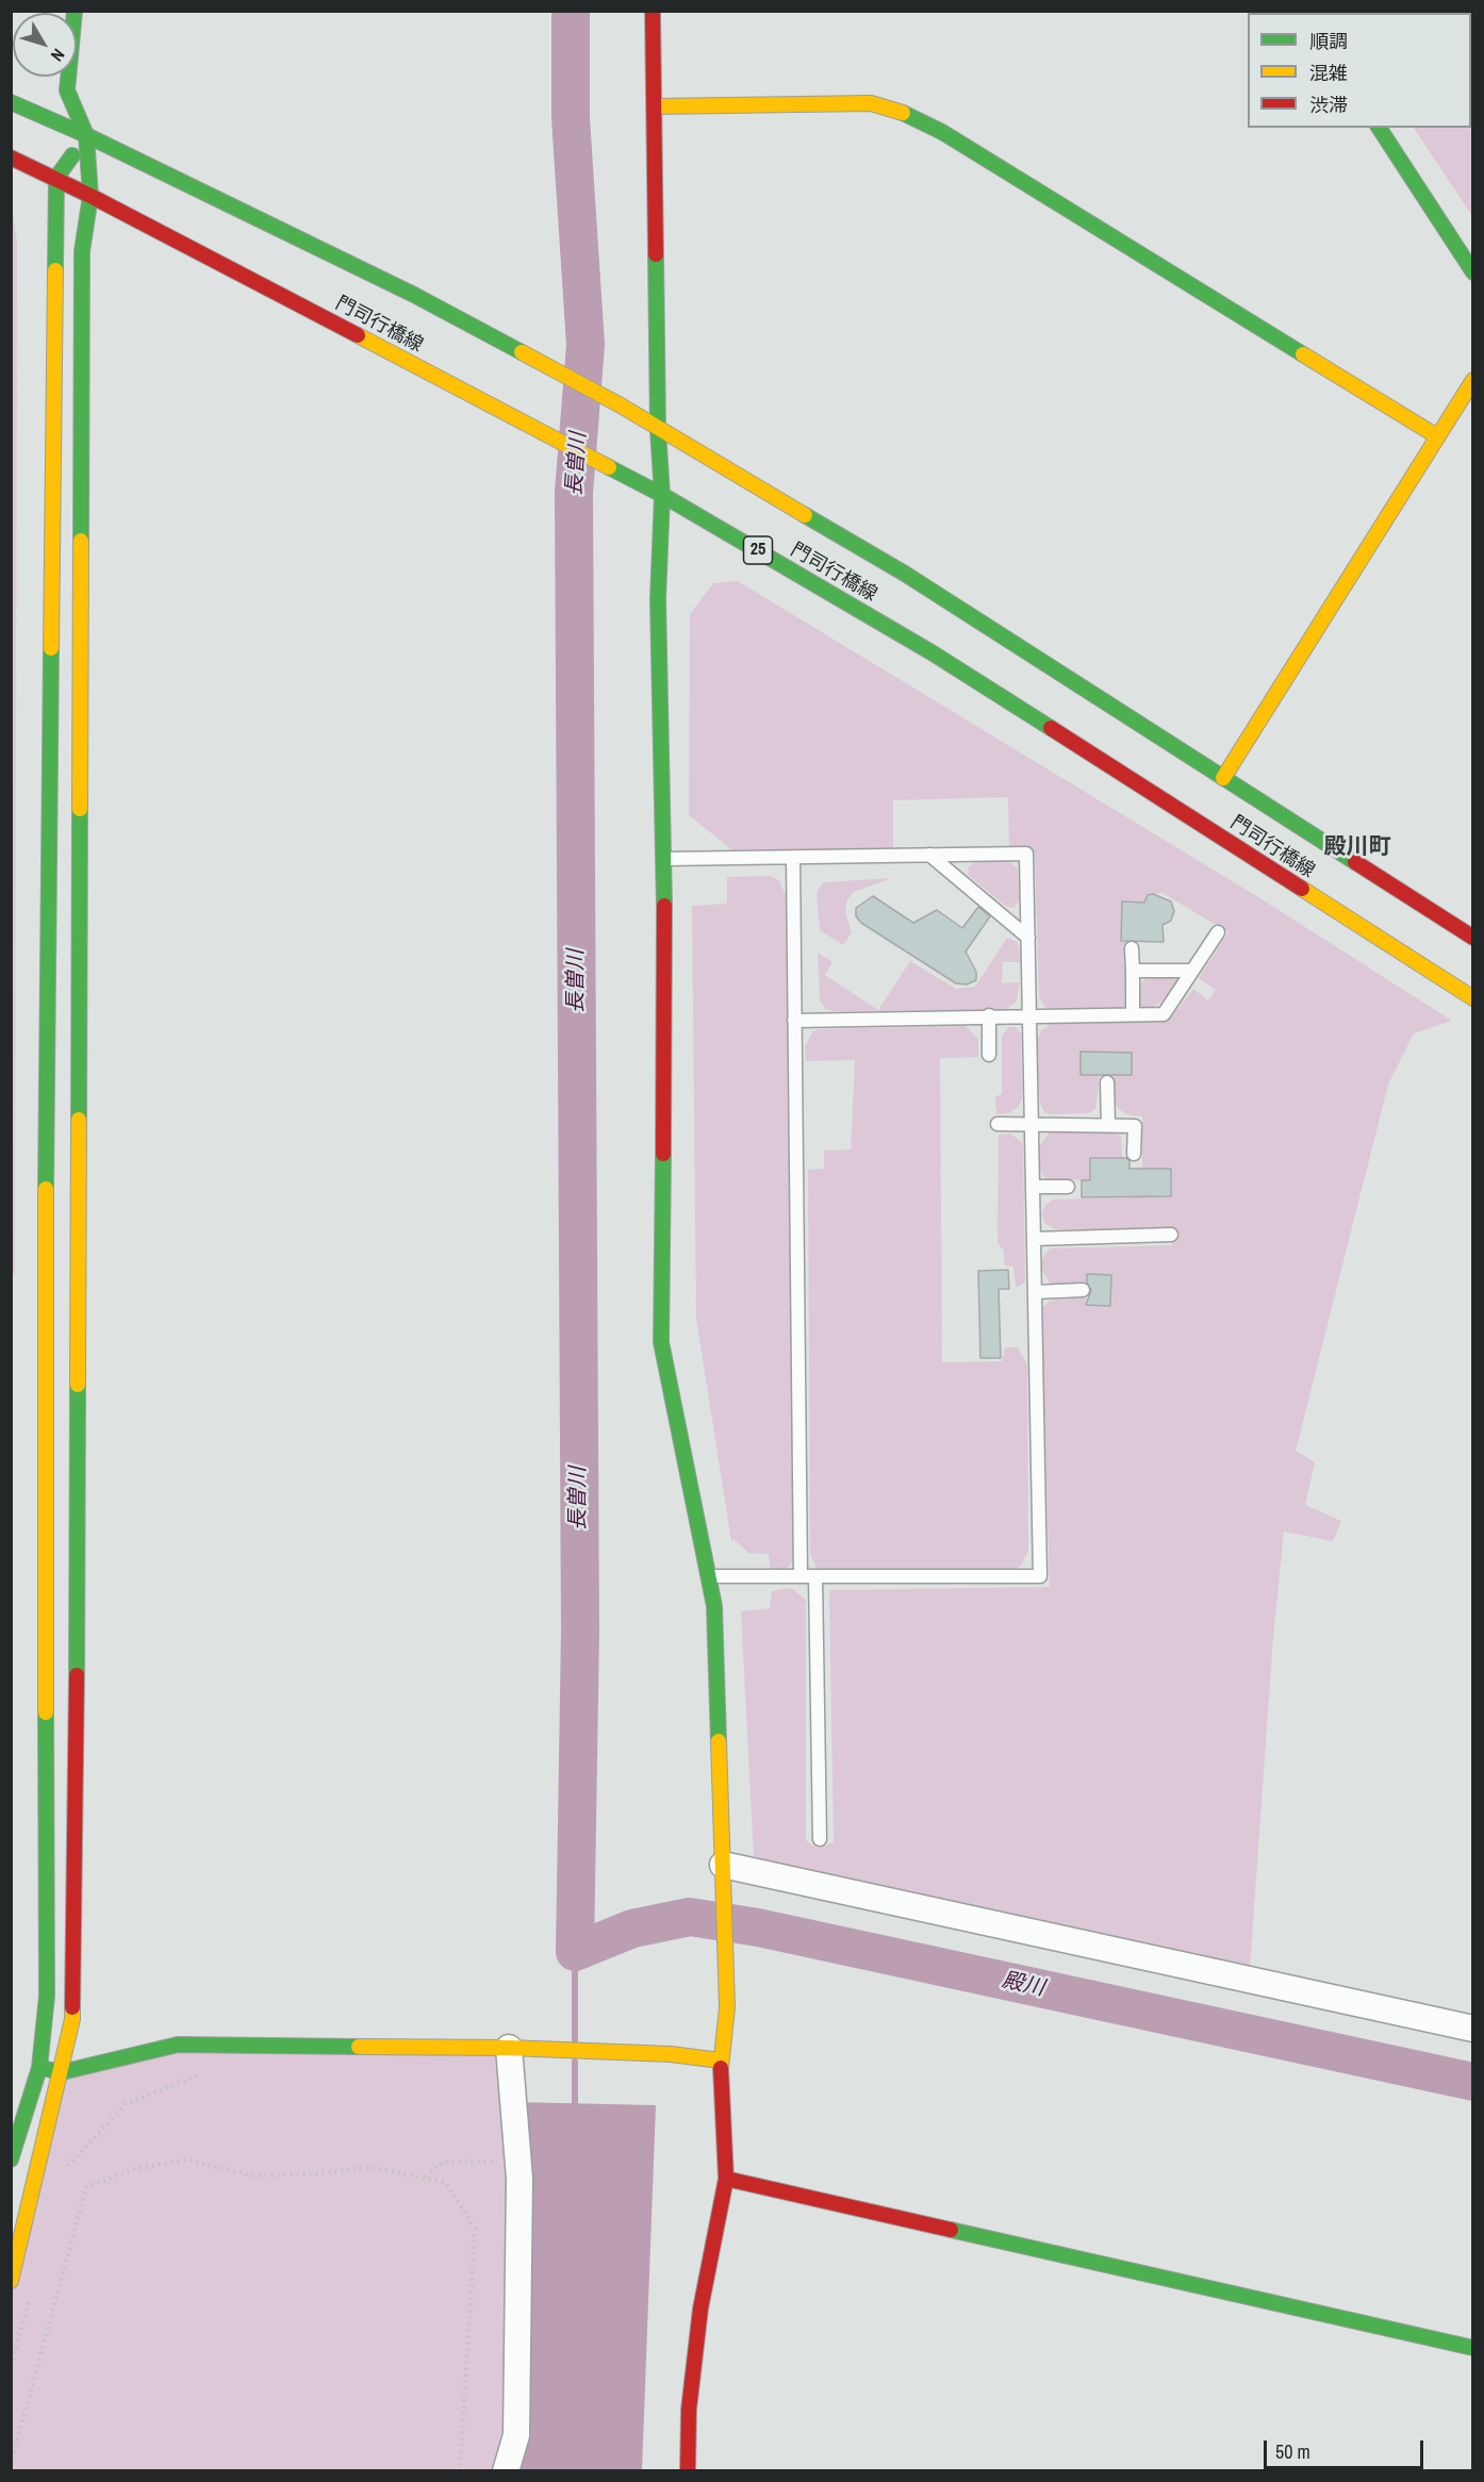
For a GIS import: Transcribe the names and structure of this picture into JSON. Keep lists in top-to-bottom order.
{
  "streets": {
    "street": ["門司行橋線", "25"]
  },
  "districts": ["殿川町"],
  "water": ["長曽川", "殿川"],
  "legend": ["順調", "混雑", "渋滞"],
  "scale_bar": "50 m",
  "north": "bottom right"
}
